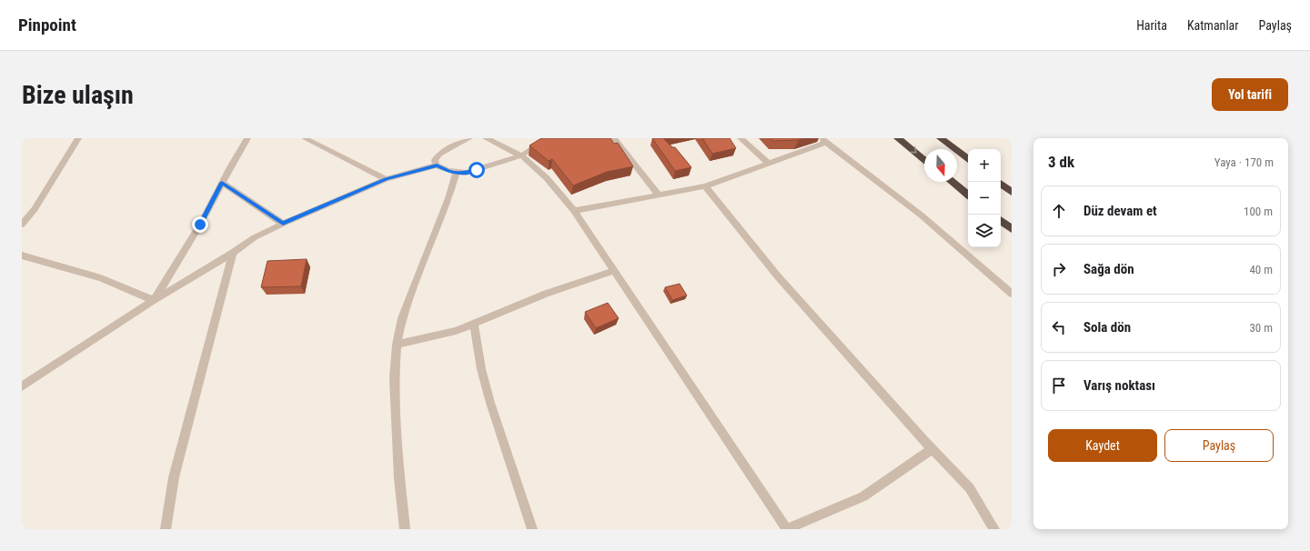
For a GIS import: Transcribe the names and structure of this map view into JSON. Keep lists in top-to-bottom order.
{
  "north": "bottom",
  "page": {
    "header": "Pinpoint",
    "nav": ["Harita", "Katmanlar", "Paylaş"],
    "buttons": [
      "Yol tarifi",
      ["Kaydet", "Paylaş"]
    ],
    "title": "Bize ulaşın",
    "heading": ["3 dk", "Yaya · 170 m"],
    "map_buttons": ["+", "−"],
    "list": [
      ["Düz devam et", "100 m"],
      ["Sağa dön", "40 m"],
      ["Sola dön", "30 m"],
      "Varış noktası"
    ]
  }
}
